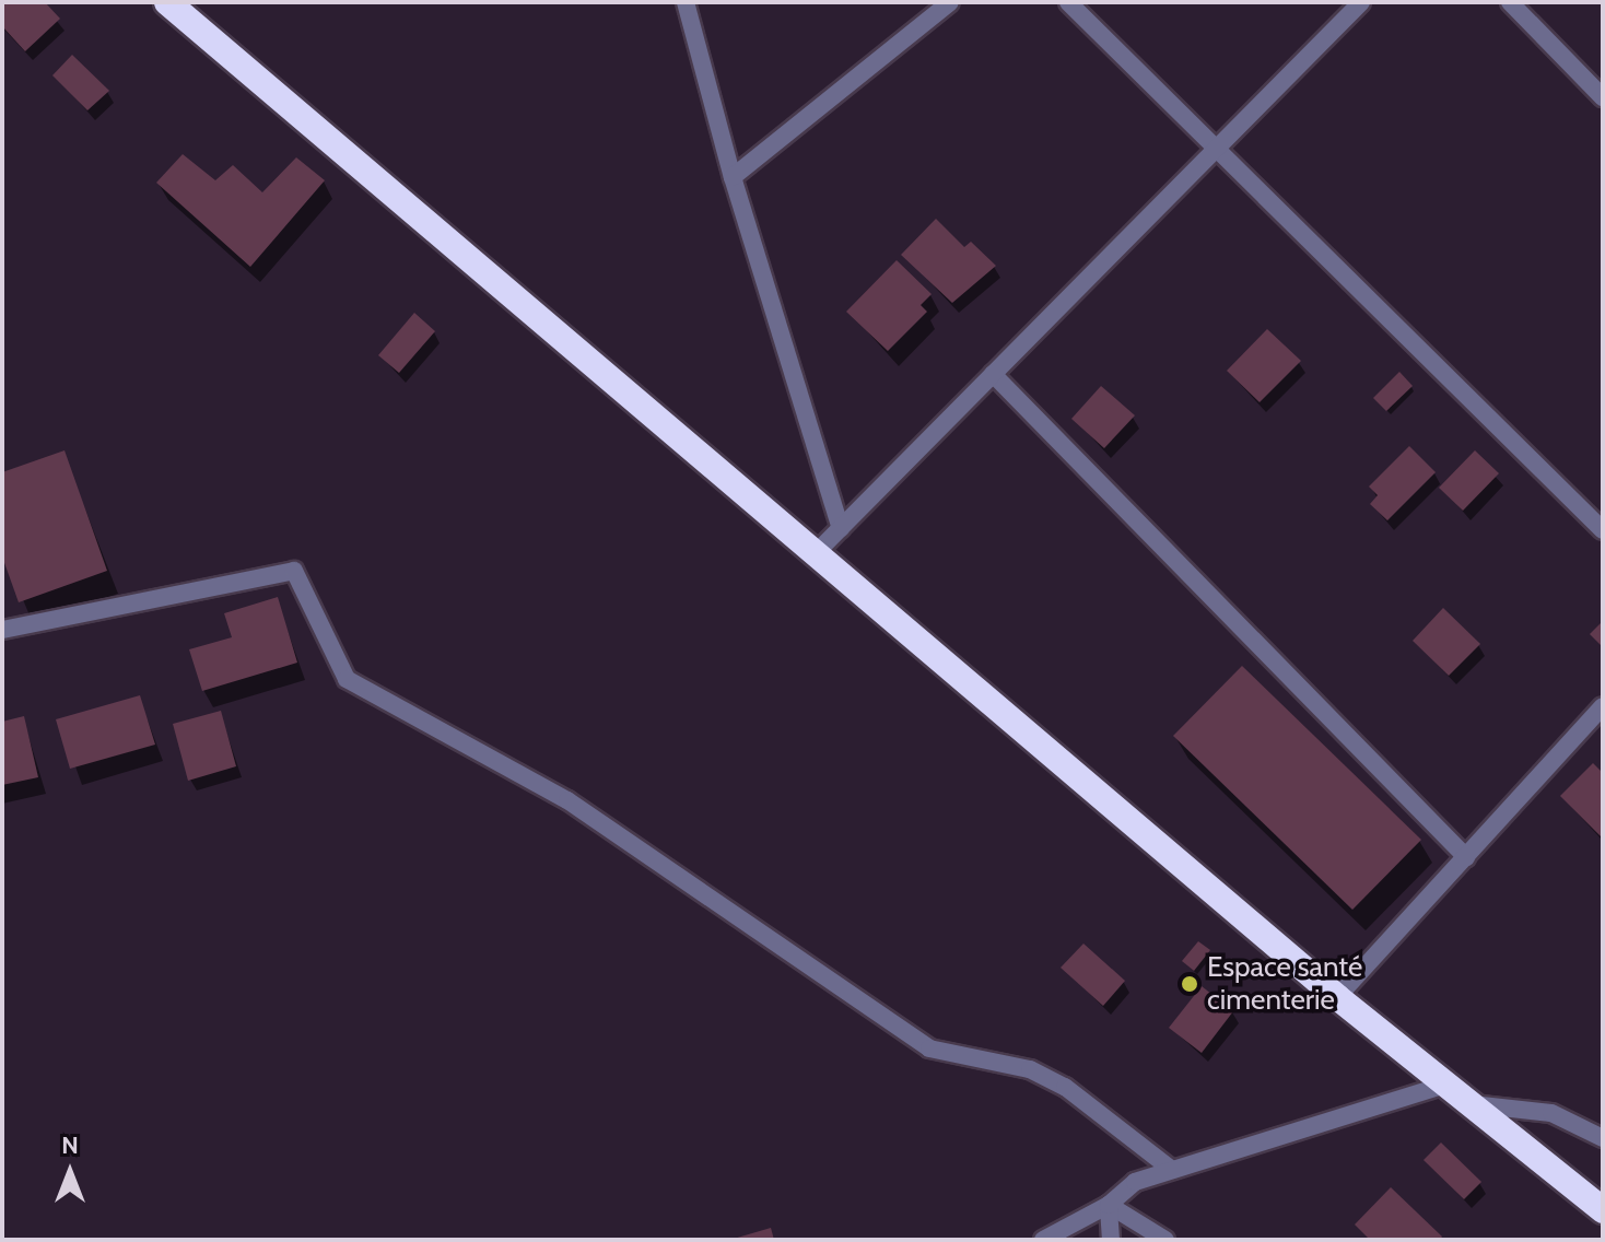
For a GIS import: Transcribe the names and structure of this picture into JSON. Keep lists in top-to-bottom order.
{
  "places": ["Espace santé cimenterie"],
  "north": "top"
}
